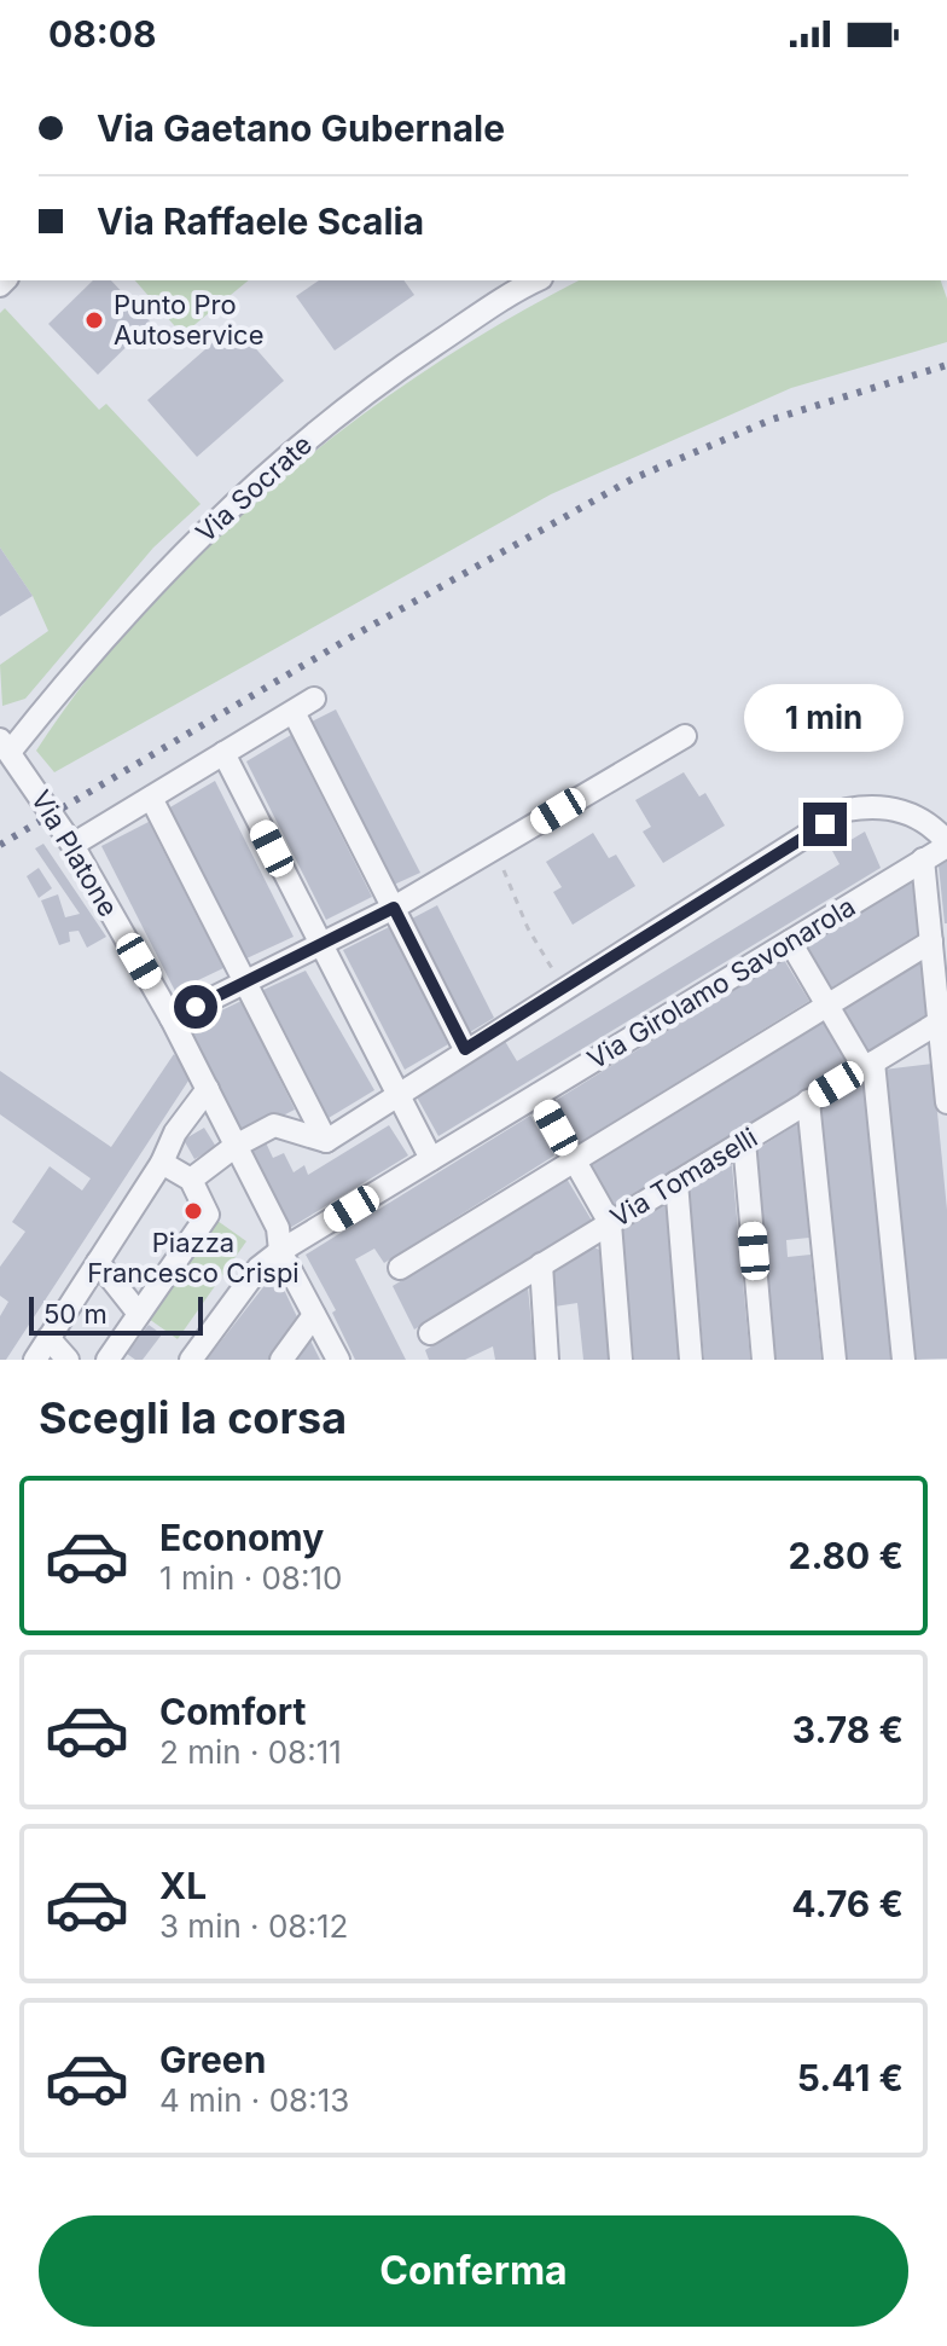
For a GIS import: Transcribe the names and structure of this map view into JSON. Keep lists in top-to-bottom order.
{
  "streets": {
    "street": [
      "Via Socrate",
      "Via Platone",
      "Via Girolamo Savonarola",
      "Via Tomaselli"
    ]
  },
  "crossings": [
    ["Via Socrate", "Via Platone"],
    ["Via Platone", "Via Girolamo Savonarola"]
  ],
  "places": ["Punto Pro Autoservice", "Piazza Francesco Crispi"],
  "scale_bar": "50 m",
  "page": {
    "status": "08:08",
    "banner": ["Via Gaetano Gubernale", "Via Raffaele Scalia"],
    "bubble": "1 min",
    "scale": "50 m",
    "heading": "Scegli la corsa",
    "list": [
      {
        "name": "Economy",
        "note": "1 min · 08:10",
        "value": "2.80 €"
      },
      {
        "name": "Comfort",
        "note": "2 min · 08:11",
        "value": "3.78 €"
      },
      {
        "name": "XL",
        "note": "3 min · 08:12",
        "value": "4.76 €"
      },
      {
        "name": "Green",
        "note": "4 min · 08:13",
        "value": "5.41 €"
      }
    ],
    "buttons": "Conferma"
  }
}
